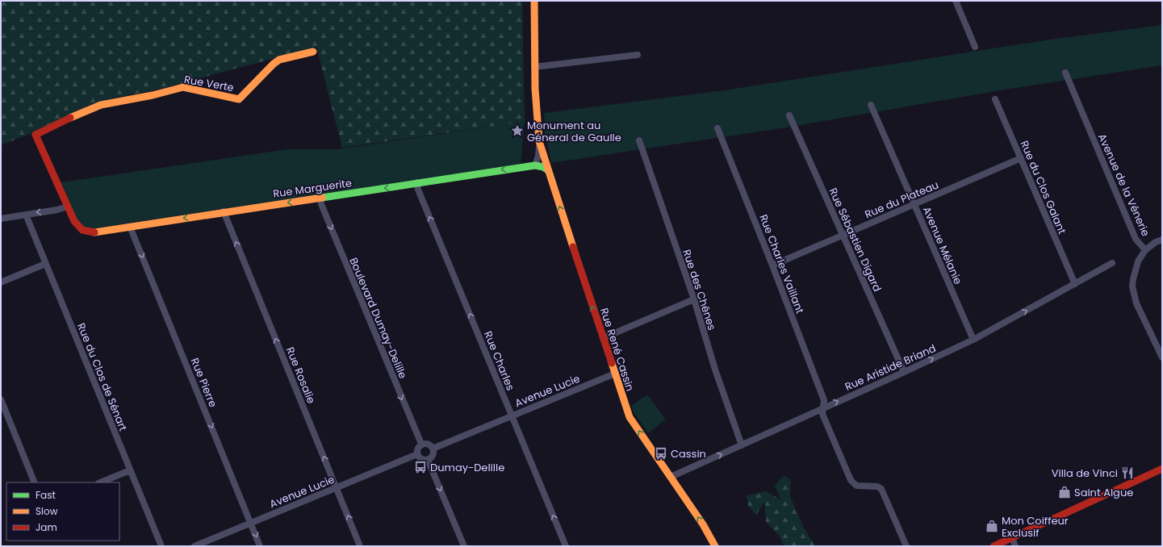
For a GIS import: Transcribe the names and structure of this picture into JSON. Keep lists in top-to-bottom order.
{
  "streets": {
    "street": [
      "Rue Verte",
      "Avenue de la Vénerie",
      "Rue du Clos Galant",
      "Rue Marguerite",
      "Rue du Plateau",
      "Rue Sébastien Digard",
      "Avenue Mélanie",
      "Rue Charles Vaillant",
      "Rue des Chênes",
      "Boulevard Dumay-Delille",
      "Rue René Cassin",
      "Rue Charles",
      "Rue Aristide Briand",
      "Rue Rosalie",
      "Rue du Clos de Sénart",
      "Rue Pierre",
      "Avenue Lucie"
    ]
  },
  "crossings": [
    ["Rue Verte", "Rue Marguerite"],
    ["Rue du Clos Galant", "Rue du Plateau"],
    ["Rue du Clos Galant", "Rue Aristide Briand"],
    ["Rue Marguerite", "Boulevard Dumay-Delille"],
    ["Rue Marguerite", "Rue René Cassin"],
    ["Rue Marguerite", "Rue Charles"],
    ["Rue Marguerite", "Rue Rosalie"],
    ["Rue Marguerite", "Rue Pierre"],
    ["Rue du Plateau", "Rue Sébastien Digard"],
    ["Rue du Plateau", "Avenue Mélanie"],
    ["Rue du Plateau", "Rue Charles Vaillant"],
    ["Rue Sébastien Digard", "Rue Aristide Briand"],
    ["Avenue Mélanie", "Rue Aristide Briand"],
    ["Rue Charles Vaillant", "Rue Aristide Briand"],
    ["Rue des Chênes", "Rue Aristide Briand"],
    ["Boulevard Dumay-Delille", "Avenue Lucie"],
    ["Rue René Cassin", "Rue Aristide Briand"],
    ["Rue René Cassin", "Avenue Lucie"],
    ["Rue Charles", "Avenue Lucie"],
    ["Rue Rosalie", "Avenue Lucie"],
    ["Rue Pierre", "Avenue Lucie"]
  ],
  "one_way": [
    "Rue Marguerite",
    "Boulevard Dumay-Delille",
    "Rue René Cassin",
    "Rue Charles",
    "Rue Aristide Briand",
    "Rue Rosalie",
    "Rue Pierre"
  ],
  "places": {
    "place": ["Monument au Géneral de Gaulle"],
    "bus stop": ["Cassin", "Dumay-Delille"],
    "restaurant": ["Villa de Vinci"],
    "shop": ["Saint Algue", "Mon Coiffeur Exclusif"]
  },
  "legend": ["Fast", "Slow", "Jam"]
}
